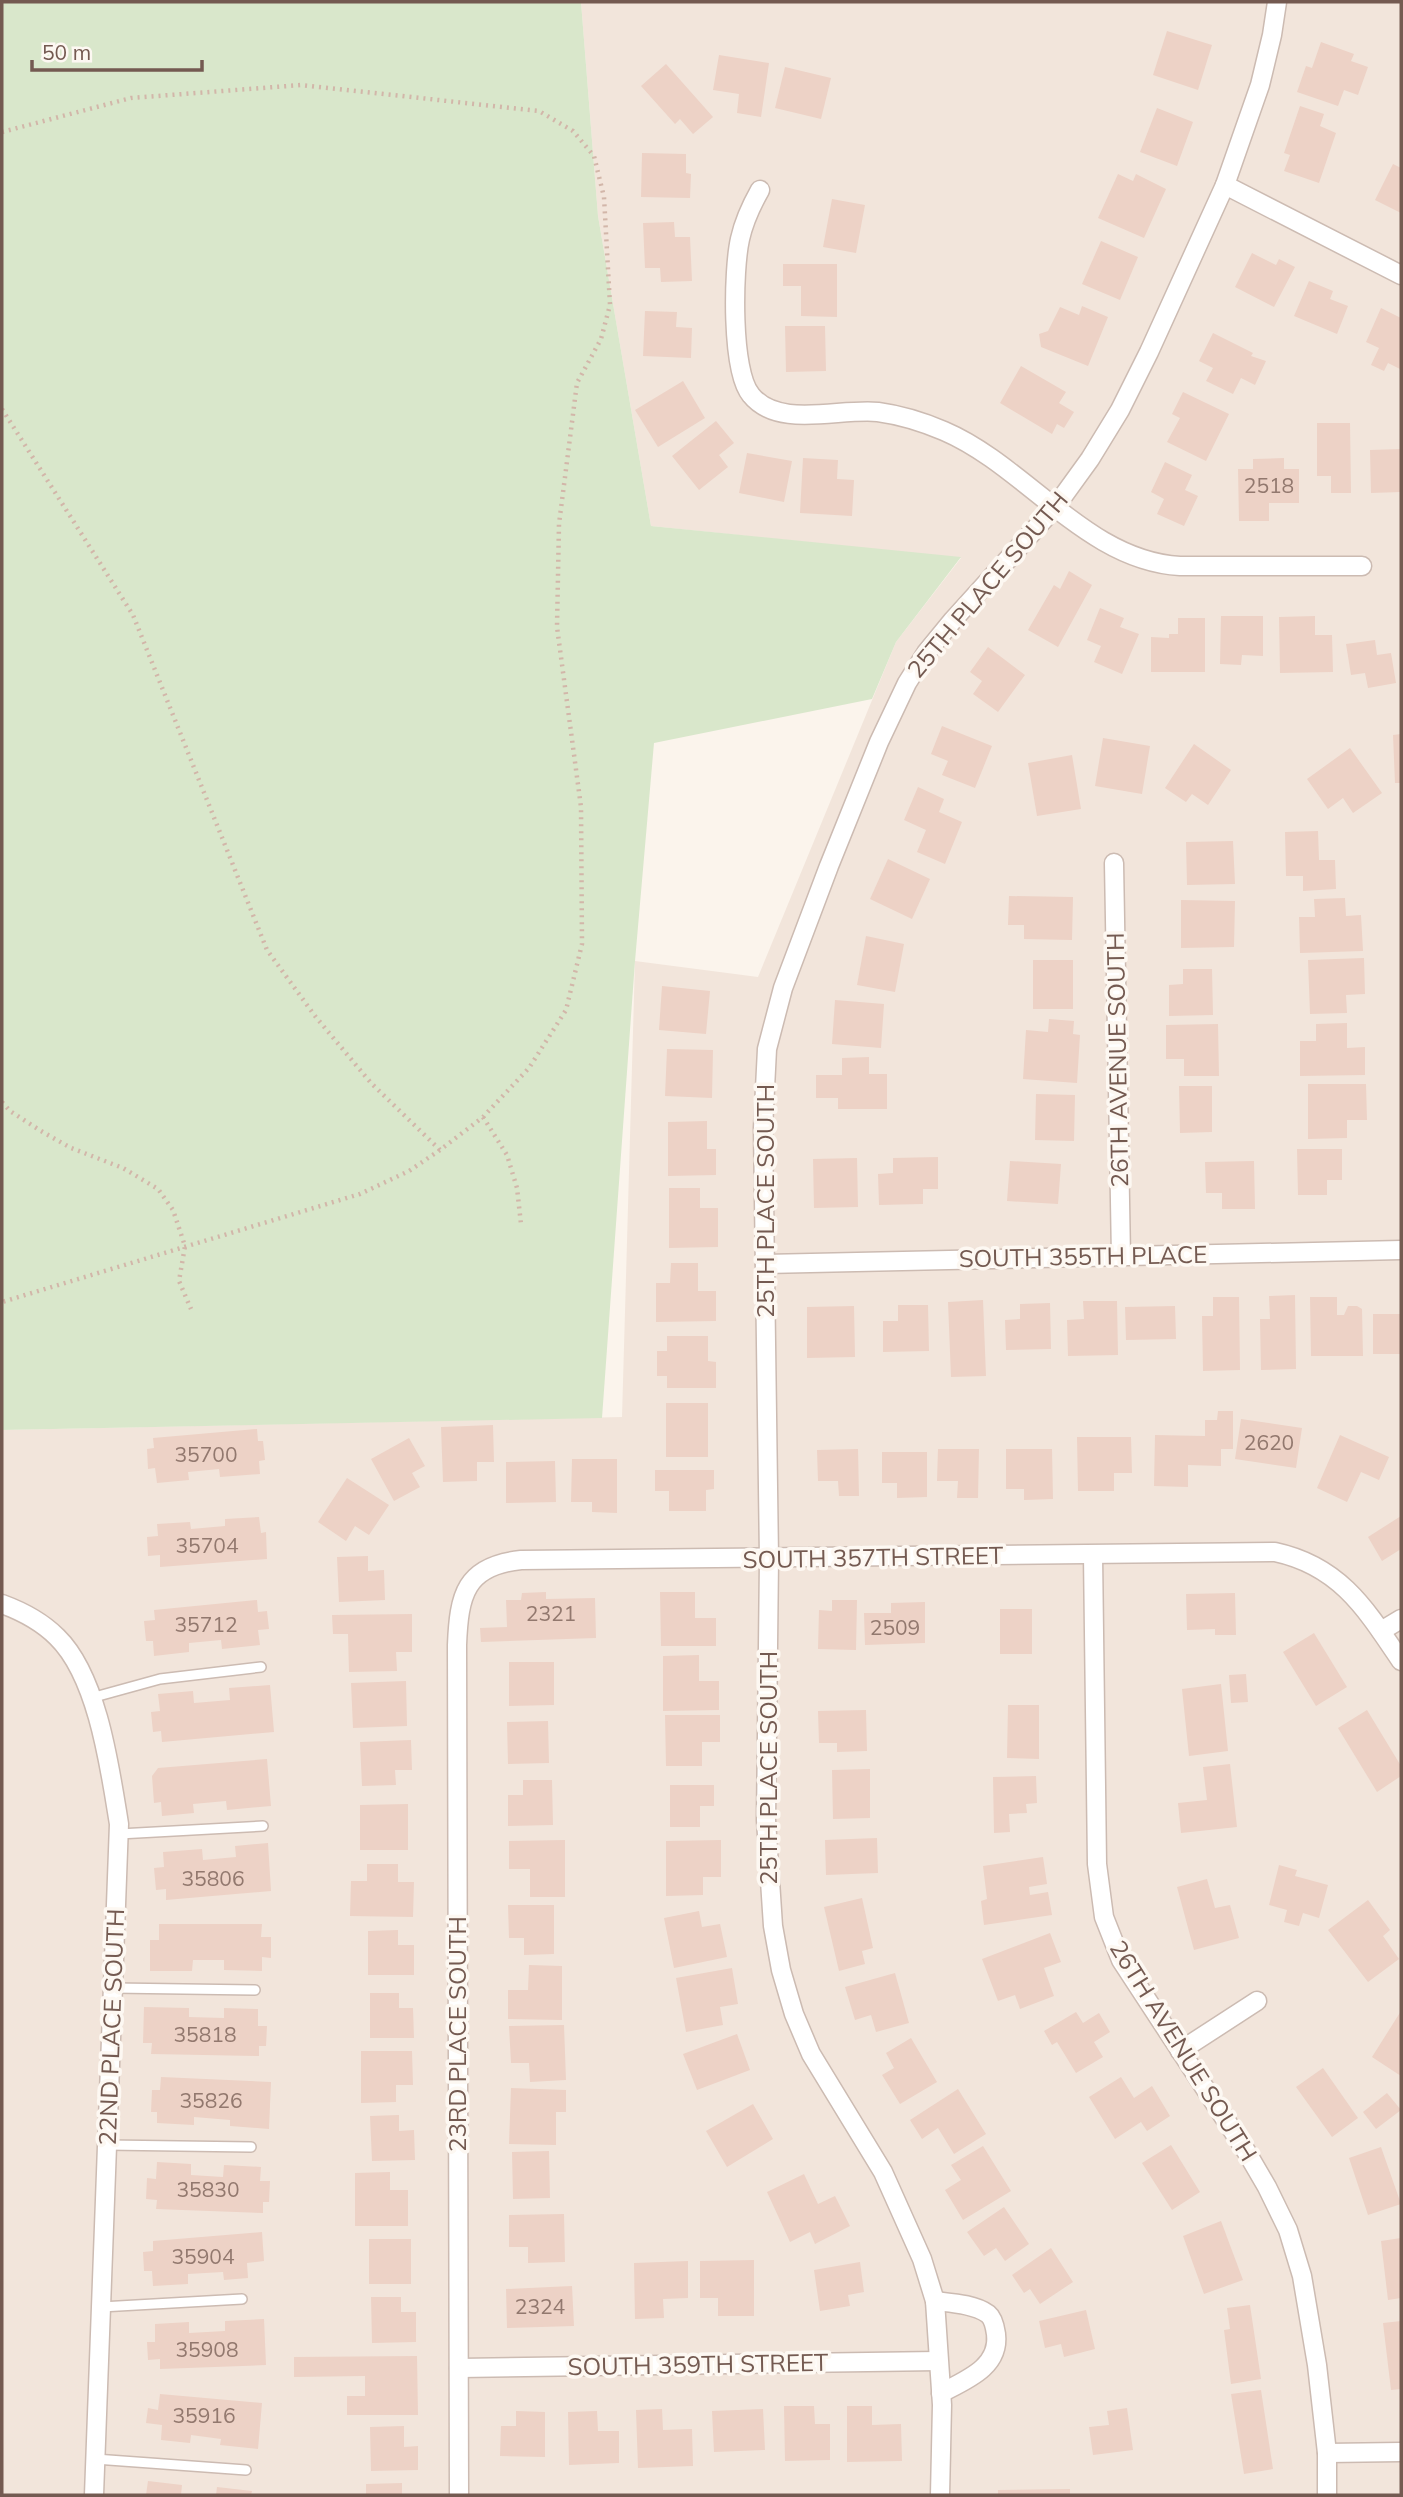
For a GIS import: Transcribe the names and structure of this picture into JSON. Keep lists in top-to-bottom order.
{
  "streets": {
    "street": [
      "25TH PLACE SOUTH",
      "26TH AVENUE SOUTH",
      "SOUTH 355TH PLACE",
      "SOUTH 357TH STREET",
      "22ND PLACE SOUTH",
      "23RD PLACE SOUTH",
      "SOUTH 359TH STREET"
    ]
  },
  "crossings": [
    ["25TH PLACE SOUTH", "SOUTH 355TH PLACE"],
    ["25TH PLACE SOUTH", "SOUTH 357TH STREET"],
    ["25TH PLACE SOUTH", "SOUTH 359TH STREET"],
    ["26TH AVENUE SOUTH", "SOUTH 355TH PLACE"],
    ["26TH AVENUE SOUTH", "SOUTH 357TH STREET"],
    ["SOUTH 357TH STREET", "23RD PLACE SOUTH"],
    ["23RD PLACE SOUTH", "SOUTH 359TH STREET"]
  ],
  "house_numbers": [
    "2518",
    "2620",
    "35700",
    "35704",
    "2321",
    "35712",
    "2509",
    "35806",
    "35818",
    "35826",
    "35830",
    "35904",
    "2324",
    "35908",
    "35916"
  ],
  "scale_bar": "50 m"
}
